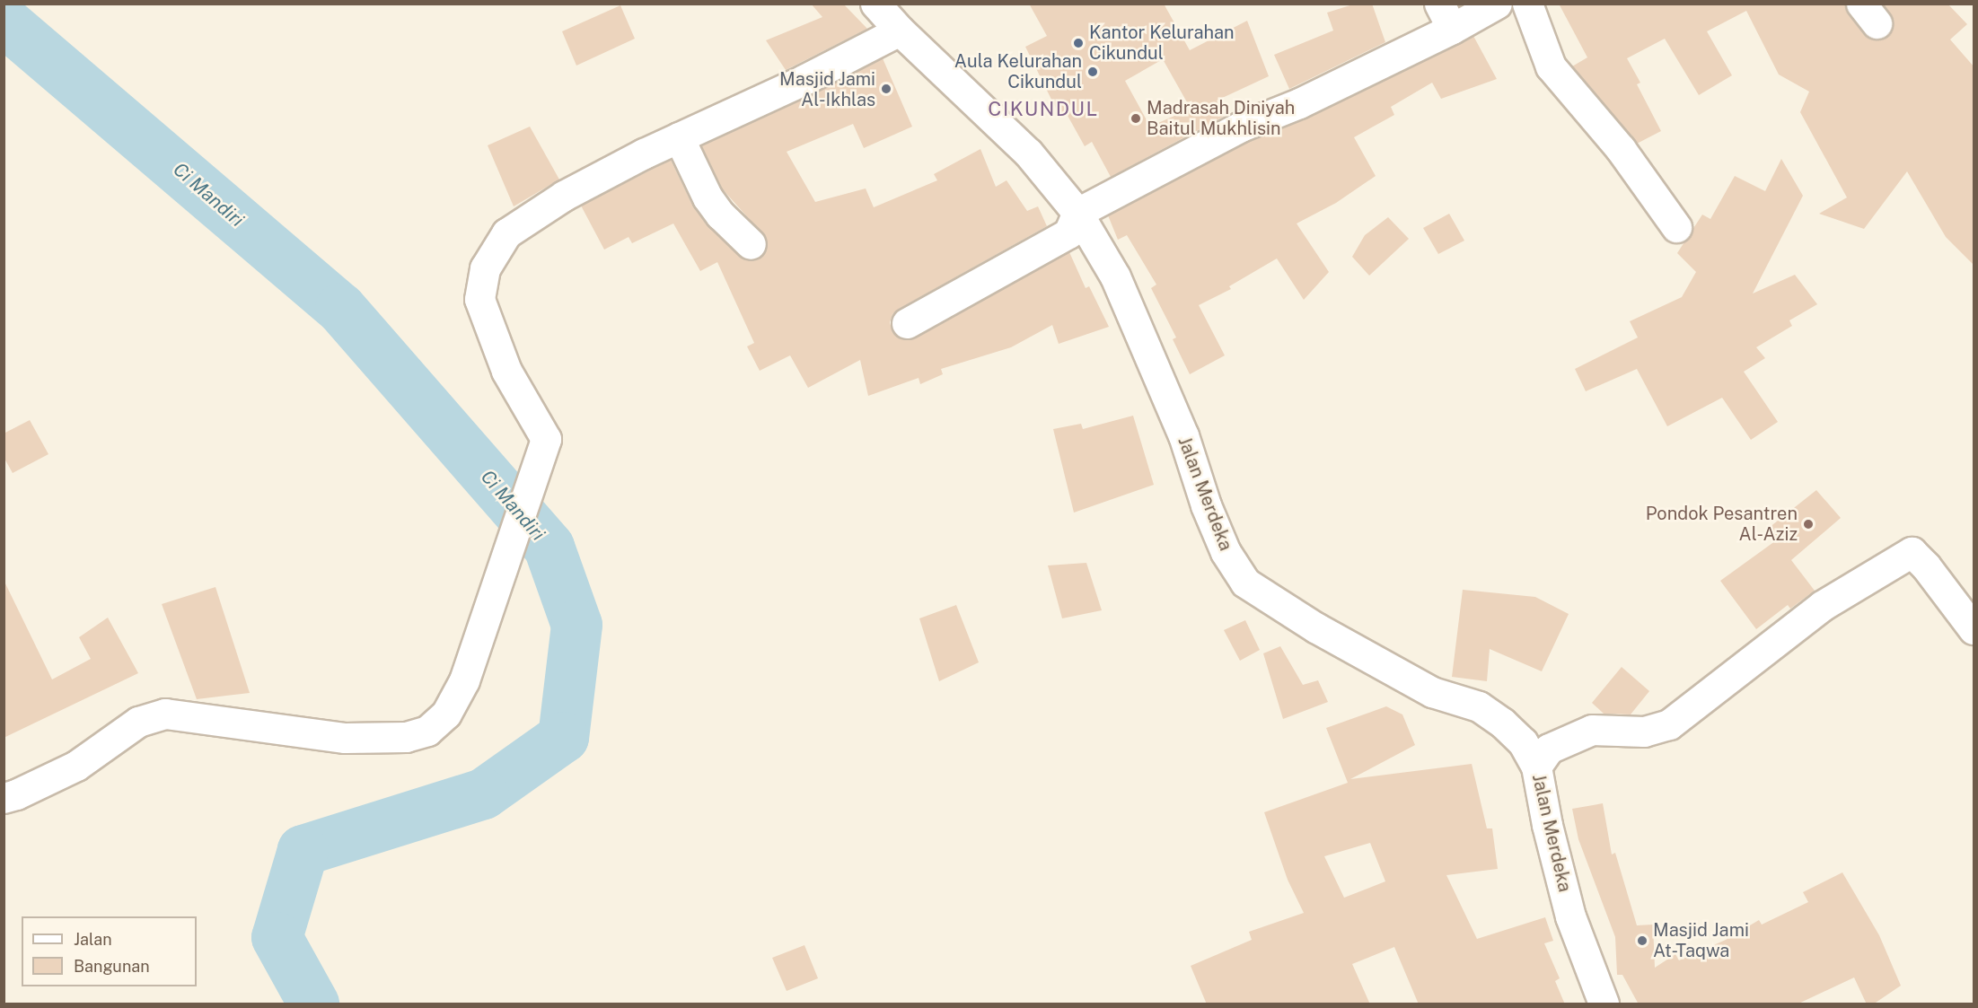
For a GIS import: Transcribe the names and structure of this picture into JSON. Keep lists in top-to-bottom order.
{
  "streets": {
    "street": ["Jalan Merdeka"]
  },
  "districts": ["CIKUNDUL"],
  "water": ["Ci Mandiri"],
  "places": [
    "Kantor Kelurahan Cikundul",
    "Aula Kelurahan Cikundul",
    "Masjid Jami Al-Ikhlas",
    "Madrasah Diniyah Baitul Mukhlisin",
    "Pondok Pesantren Al-Aziz",
    "Masjid Jami At-Taqwa"
  ],
  "legend": ["Jalan", "Bangunan"]
}
